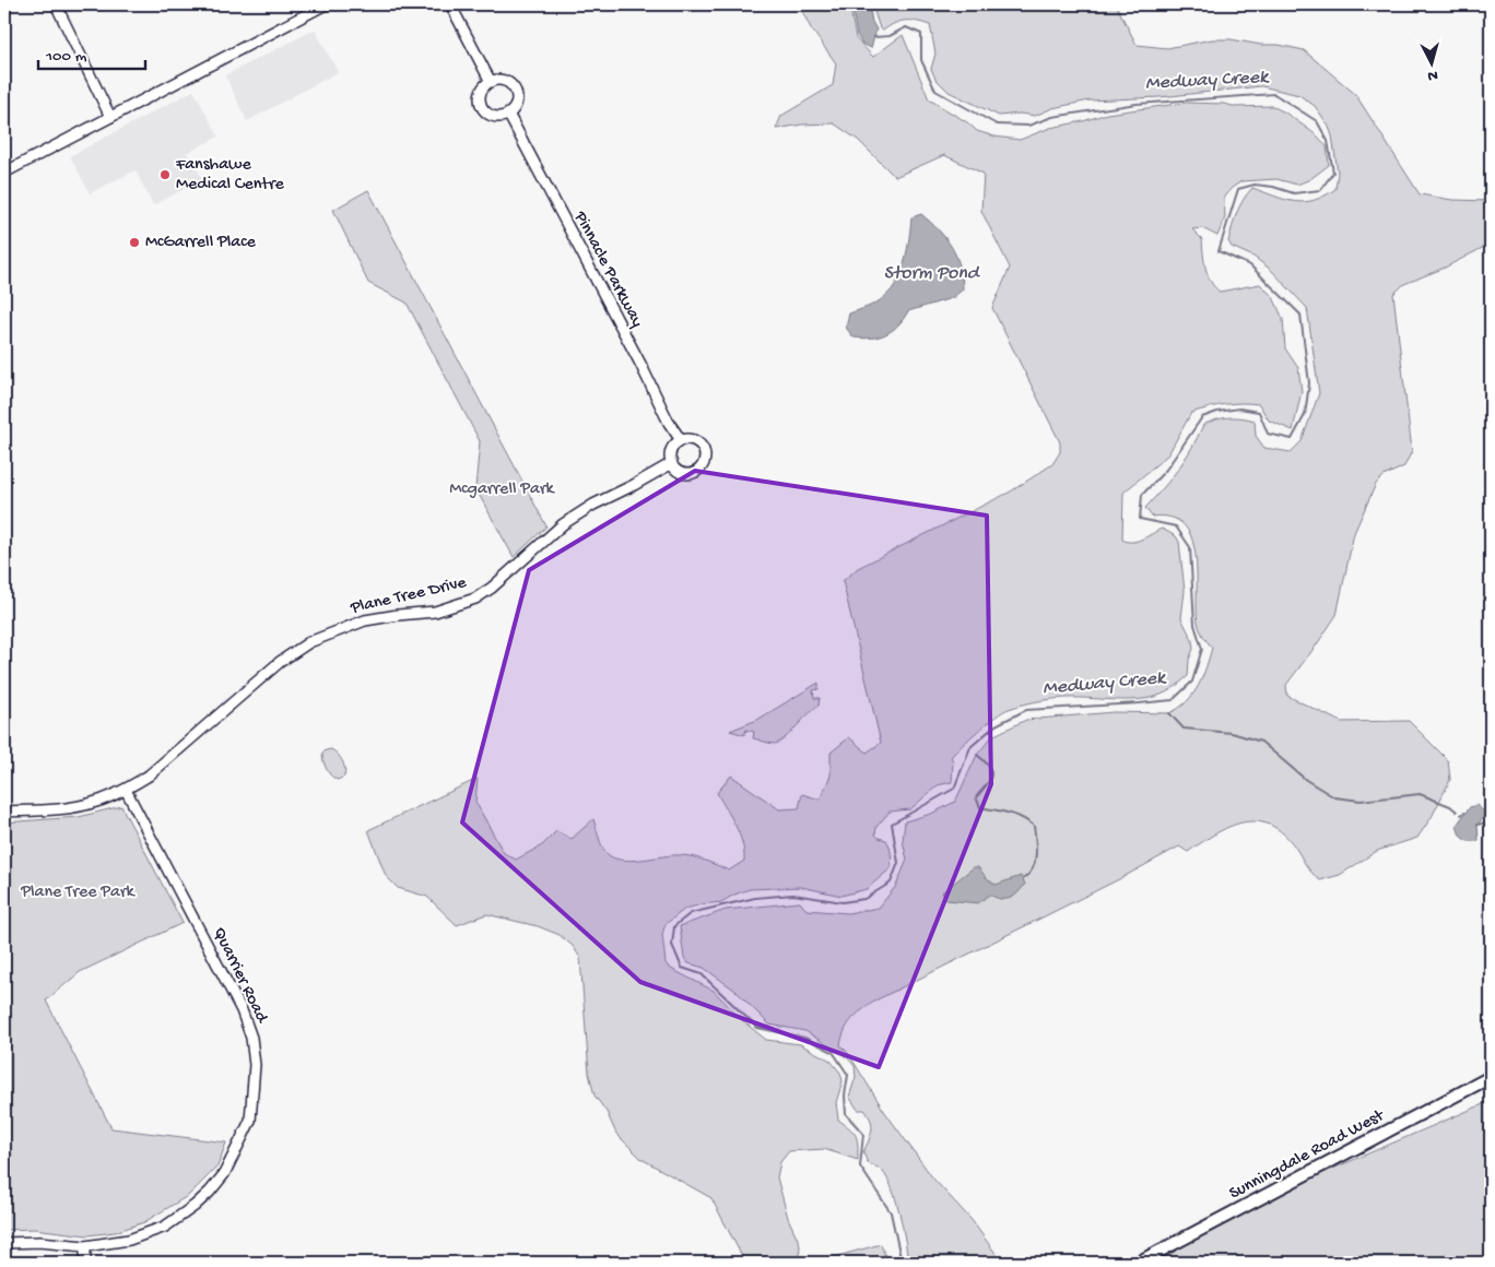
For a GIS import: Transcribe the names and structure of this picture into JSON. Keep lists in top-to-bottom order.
{
  "streets": {
    "main road": ["Sunningdale Road West"],
    "street": ["Pinnacle Parkway", "Plane Tree Drive", "Quarrier Road"]
  },
  "crossings": [
    ["Pinnacle Parkway", "Plane Tree Drive"],
    ["Plane Tree Drive", "Quarrier Road"]
  ],
  "water": ["Medway Creek", "Storm Pond"],
  "parks": ["Mcgarrell Park", "Plane Tree Park"],
  "places": ["Fanshawe Medical Centre", "McGarrell Place"],
  "scale_bar": "100 m",
  "north": "bottom"
}
